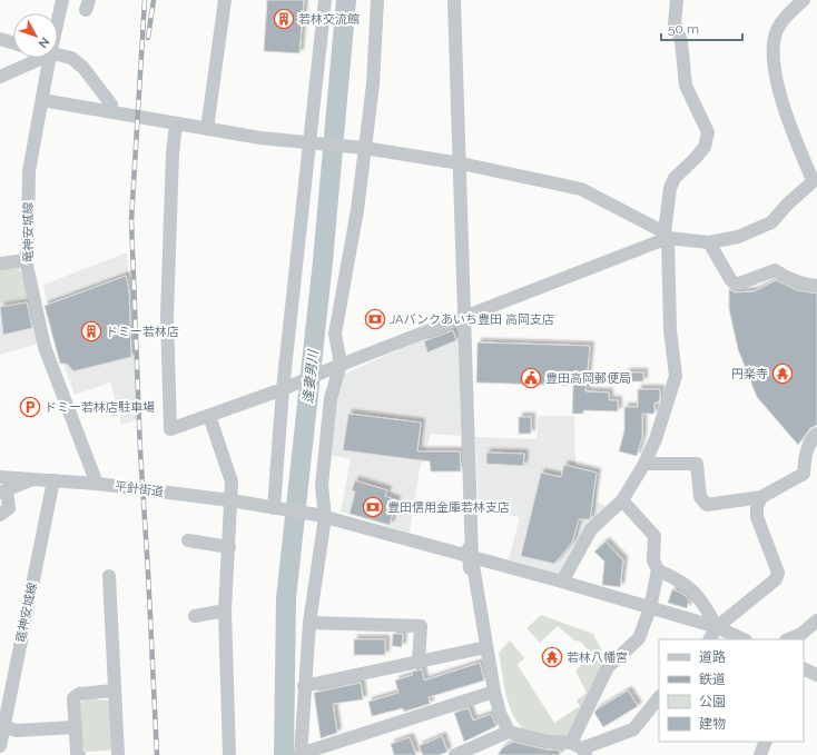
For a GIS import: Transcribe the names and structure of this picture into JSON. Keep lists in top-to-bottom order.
{
  "streets": {
    "street": ["竜神安城線", "平針街道"]
  },
  "crossings": [
    ["竜神安城線", "平針街道"]
  ],
  "water": ["逢妻男川"],
  "places": {
    "building": ["若林交流館", "ドミー若林店"],
    "bank": ["JAバンクあいち豊田 高岡支店", "豊田信用金庫若林支店"],
    "temple": ["円楽寺", "若林八幡宮"],
    "public building": ["豊田高岡郵便局"],
    "parking": ["ドミー若林店駐車場"]
  },
  "legend": [
    "道路",
    "鉄道",
    "公園",
    "建物"
  ],
  "scale_bar": "50 m",
  "north": "bottom right"
}
